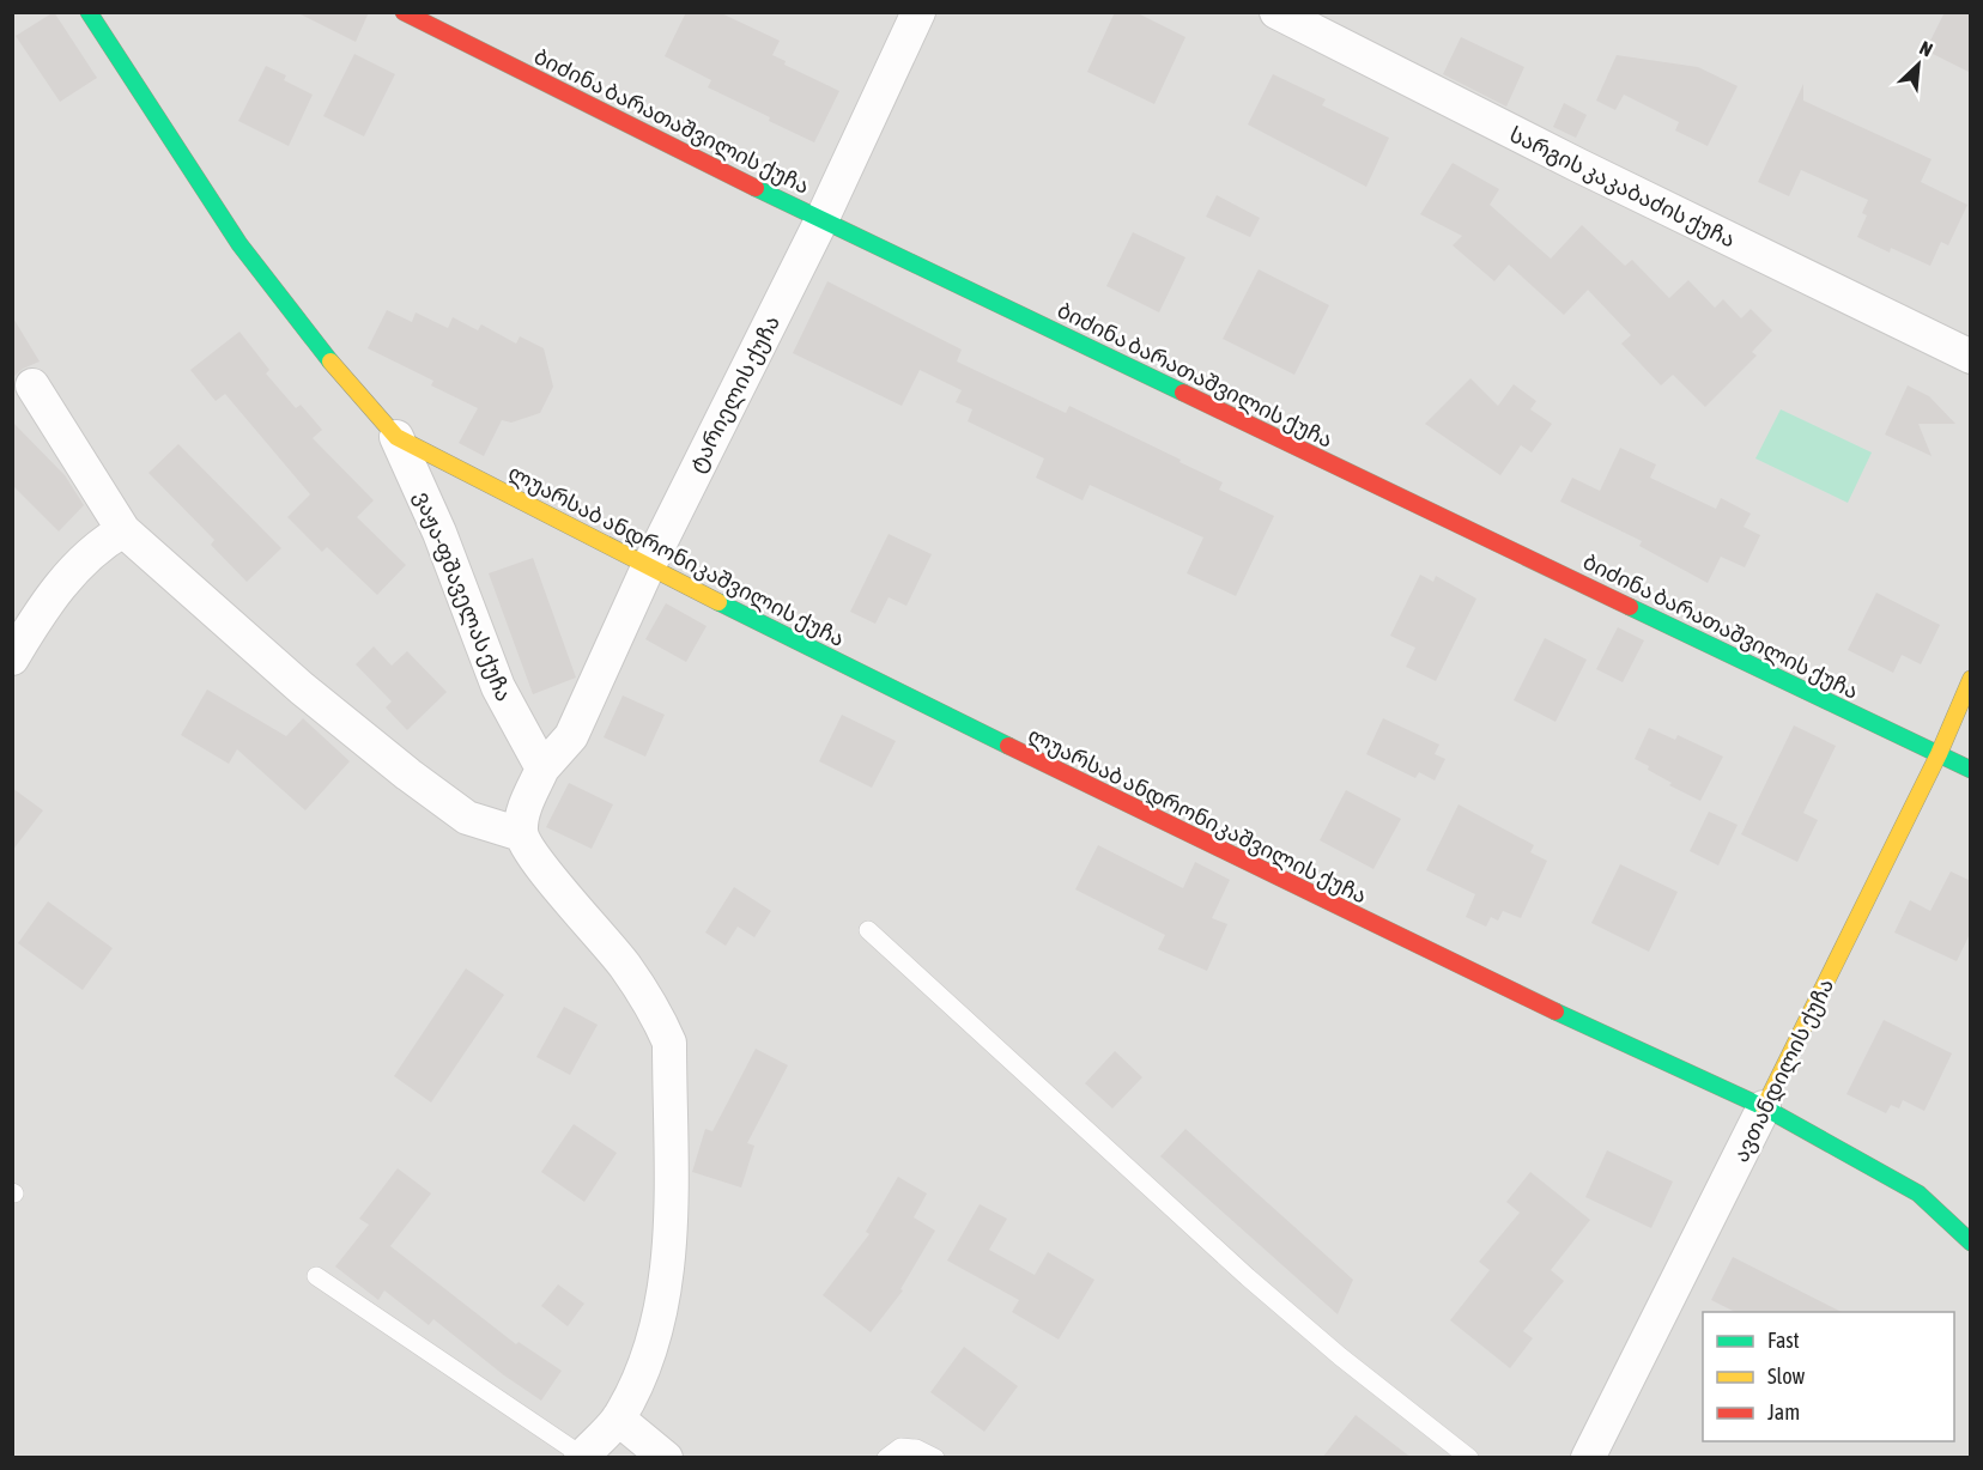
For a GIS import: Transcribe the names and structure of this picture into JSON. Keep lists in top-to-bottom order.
{
  "streets": {
    "street": [
      "ბიძინა ბარათაშვილის ქუჩა",
      "სარგის კაკაბაძის ქუჩა",
      "ტარიელის ქუჩა",
      "ლუარსაბ ანდრონიკაშვილის ქუჩა",
      "ვაჟა-ფშაველას ქუჩა",
      "ავთანდილის ქუჩა"
    ]
  },
  "crossings": [
    ["ბიძინა ბარათაშვილის ქუჩა", "ტარიელის ქუჩა"],
    ["ბიძინა ბარათაშვილის ქუჩა", "ავთანდილის ქუჩა"],
    ["ტარიელის ქუჩა", "ლუარსაბ ანდრონიკაშვილის ქუჩა"],
    ["ტარიელის ქუჩა", "ვაჟა-ფშაველას ქუჩა"],
    ["ლუარსაბ ანდრონიკაშვილის ქუჩა", "ვაჟა-ფშაველას ქუჩა"],
    ["ლუარსაბ ანდრონიკაშვილის ქუჩა", "ავთანდილის ქუჩა"]
  ],
  "legend": ["Fast", "Slow", "Jam"],
  "north": "top right"
}
